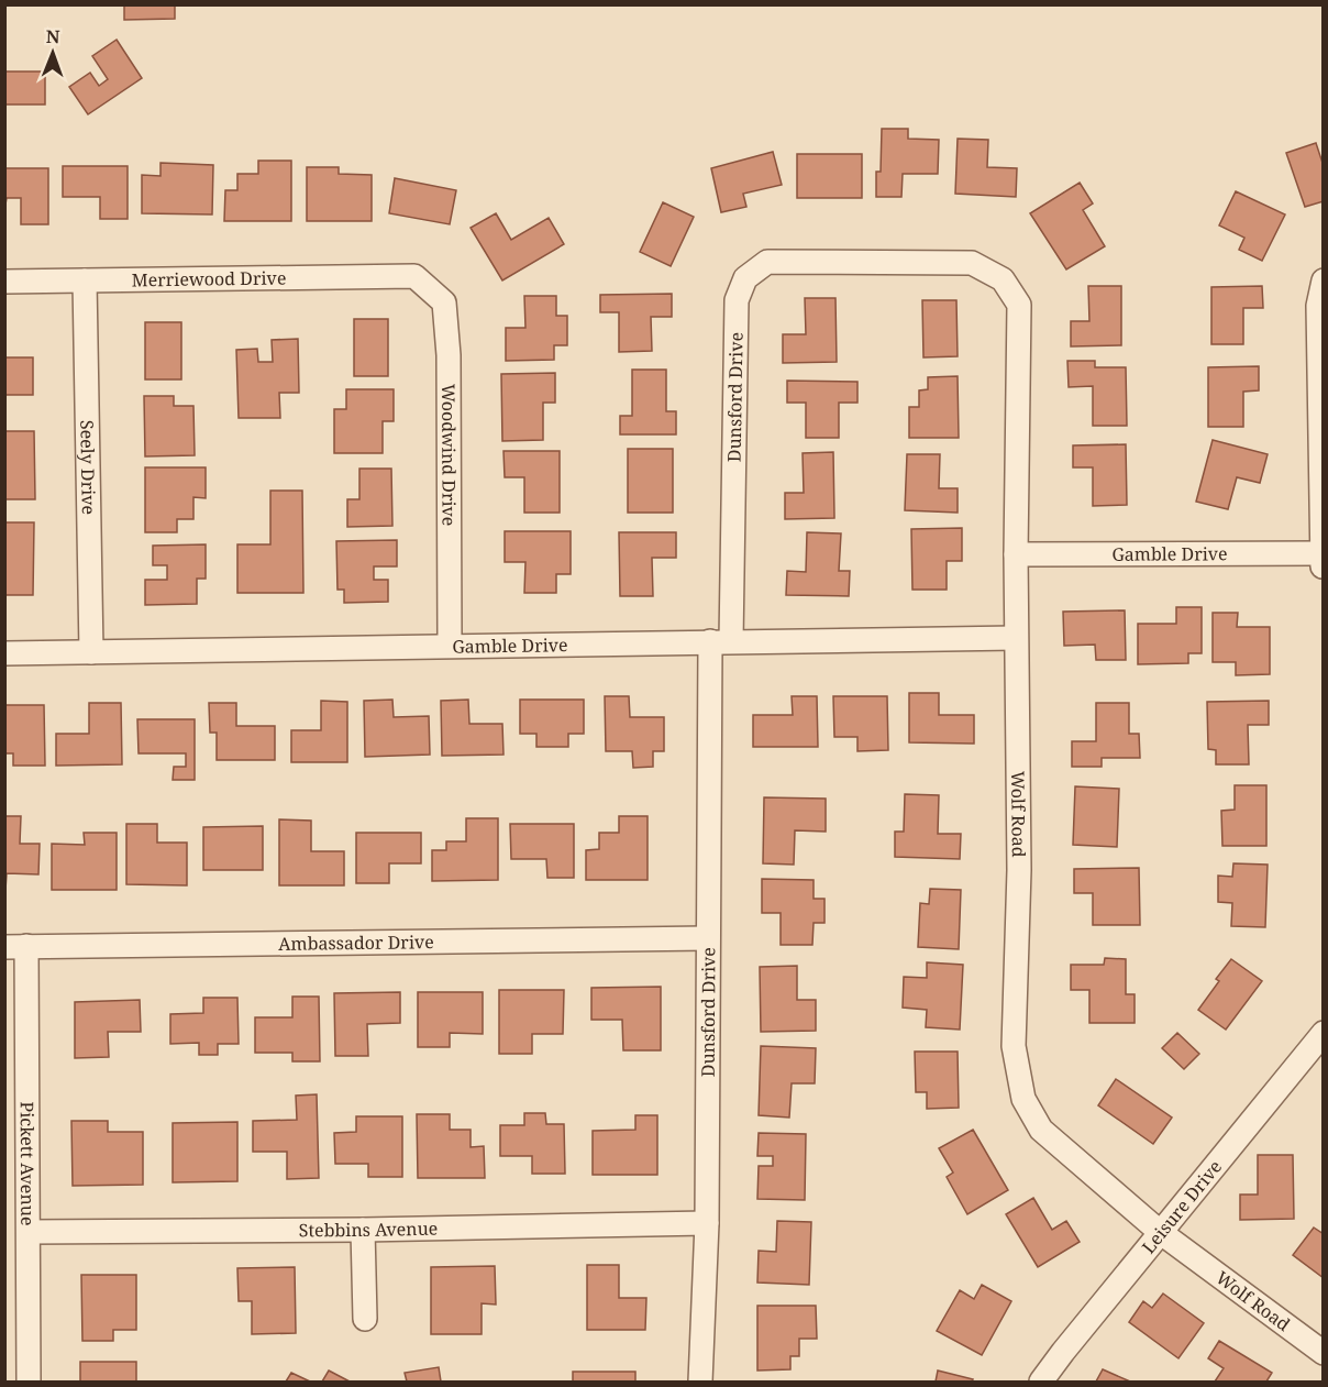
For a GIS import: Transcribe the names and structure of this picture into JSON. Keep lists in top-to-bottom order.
{
  "streets": {
    "street": [
      "Merriewood Drive",
      "Dunsford Drive",
      "Woodwind Drive",
      "Seely Drive",
      "Gamble Drive",
      "Wolf Road",
      "Ambassador Drive",
      "Pickett Avenue",
      "Leisure Drive",
      "Stebbins Avenue"
    ]
  },
  "crossings": [
    ["Merriewood Drive", "Woodwind Drive"],
    ["Merriewood Drive", "Seely Drive"],
    ["Dunsford Drive", "Gamble Drive"],
    ["Dunsford Drive", "Wolf Road"],
    ["Dunsford Drive", "Ambassador Drive"],
    ["Dunsford Drive", "Stebbins Avenue"],
    ["Woodwind Drive", "Gamble Drive"],
    ["Seely Drive", "Gamble Drive"],
    ["Gamble Drive", "Wolf Road"],
    ["Wolf Road", "Leisure Drive"],
    ["Ambassador Drive", "Pickett Avenue"],
    ["Pickett Avenue", "Stebbins Avenue"]
  ],
  "north": "top"
}
